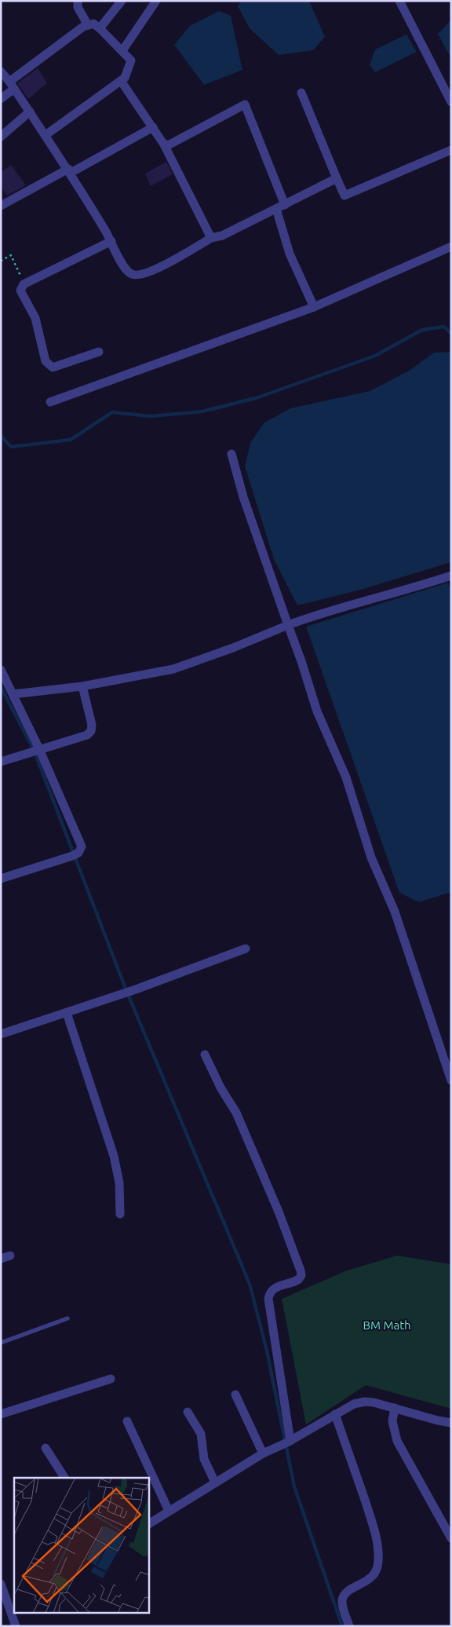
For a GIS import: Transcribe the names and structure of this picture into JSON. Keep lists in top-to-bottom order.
{
  "parks": ["BM Math"]
}
